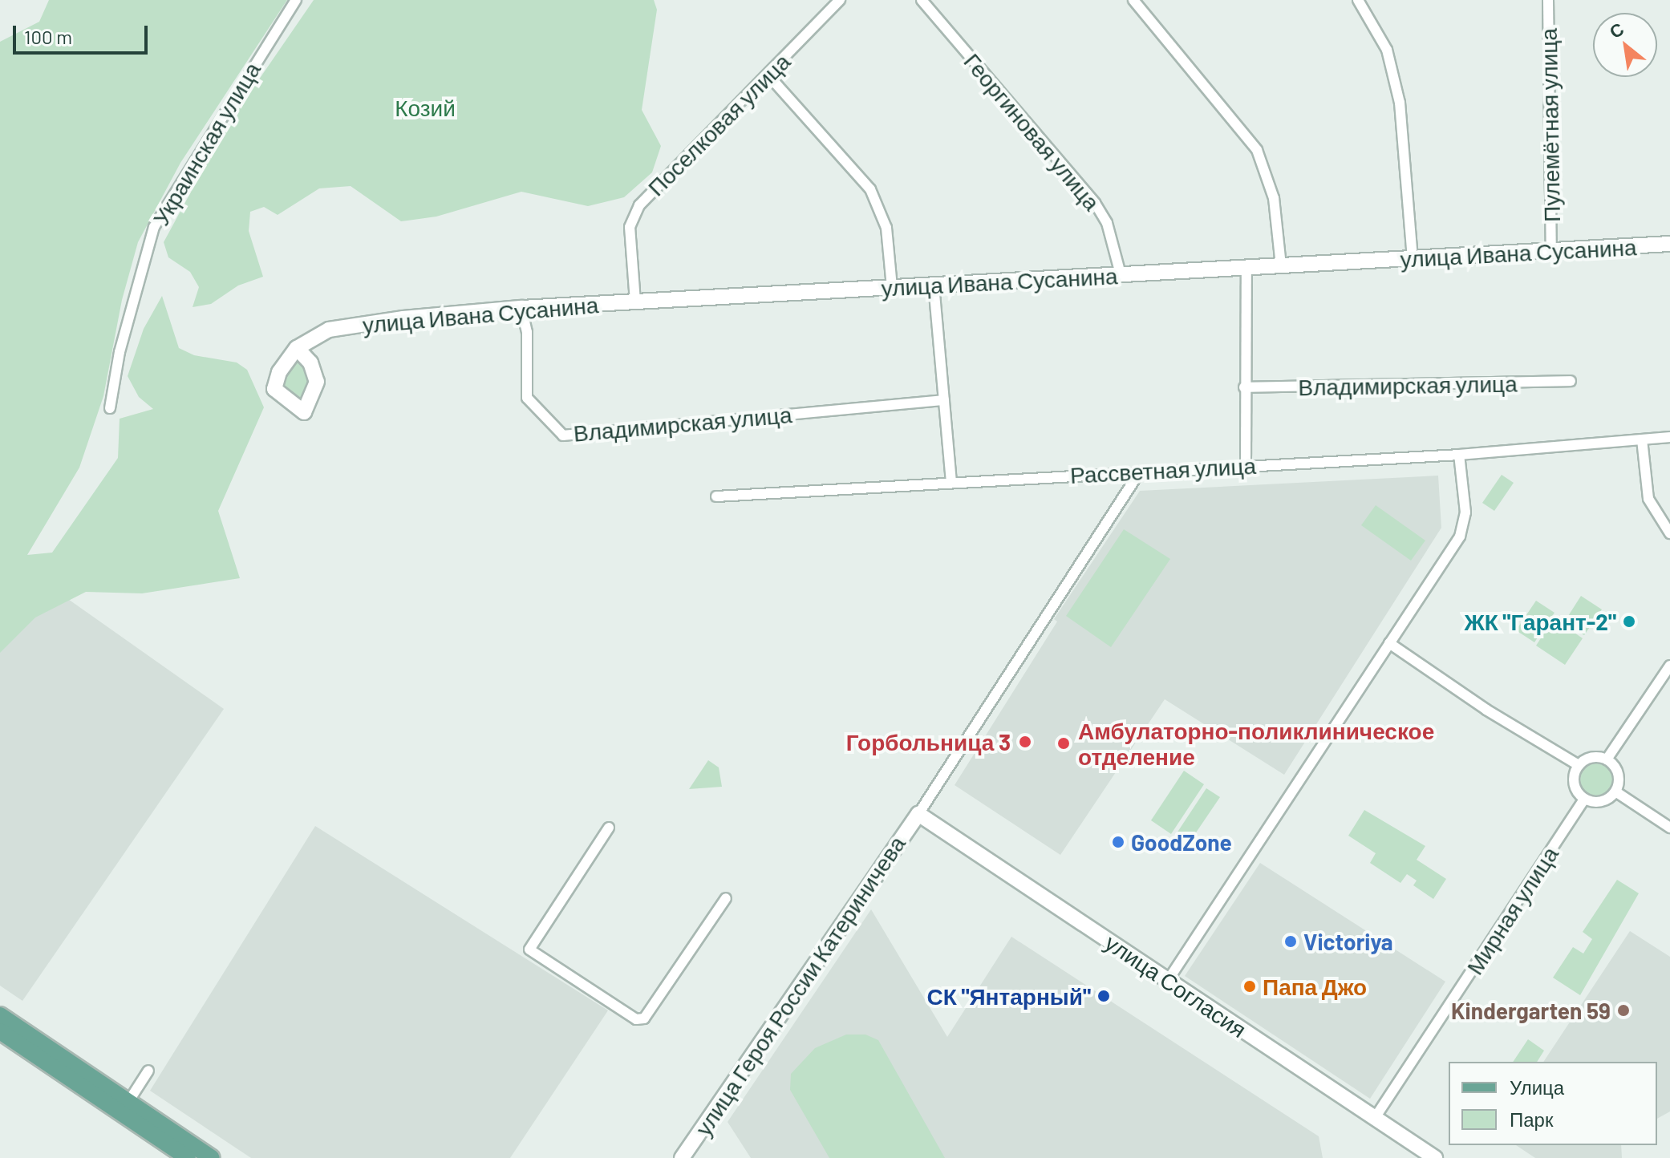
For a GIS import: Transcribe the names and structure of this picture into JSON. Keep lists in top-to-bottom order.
{
  "streets": {
    "street": [
      "Поселковая улица",
      "Пулемётная улица",
      "Георгиновая улица",
      "Украинская улица",
      "улица Ивана Сусанина",
      "Владимирская улица",
      "Рассветная улица",
      "Мирная улица",
      "улица Героя России Катериничева",
      "улица Согласия"
    ]
  },
  "crossings": [
    ["Поселковая улица", "улица Ивана Сусанина"],
    ["Пулемётная улица", "улица Ивана Сусанина"],
    ["Георгиновая улица", "улица Ивана Сусанина"],
    ["улица Ивана Сусанина", "Владимирская улица"],
    ["Мирная улица", "улица Согласия"],
    ["улица Героя России Катериничева", "улица Согласия"]
  ],
  "parks": ["Козий"],
  "places": [
    "ЖК \"Гарант-2\"",
    "Горбольница 3",
    "Амбулаторно-поликлиническое отделение",
    "GoodZone",
    "Victoriya",
    "Папа Джо",
    "СК \"Янтарный\"",
    "Kindergarten 59"
  ],
  "legend": ["Улица", "Парк"],
  "scale_bar": "100 m",
  "north": "top left"
}
